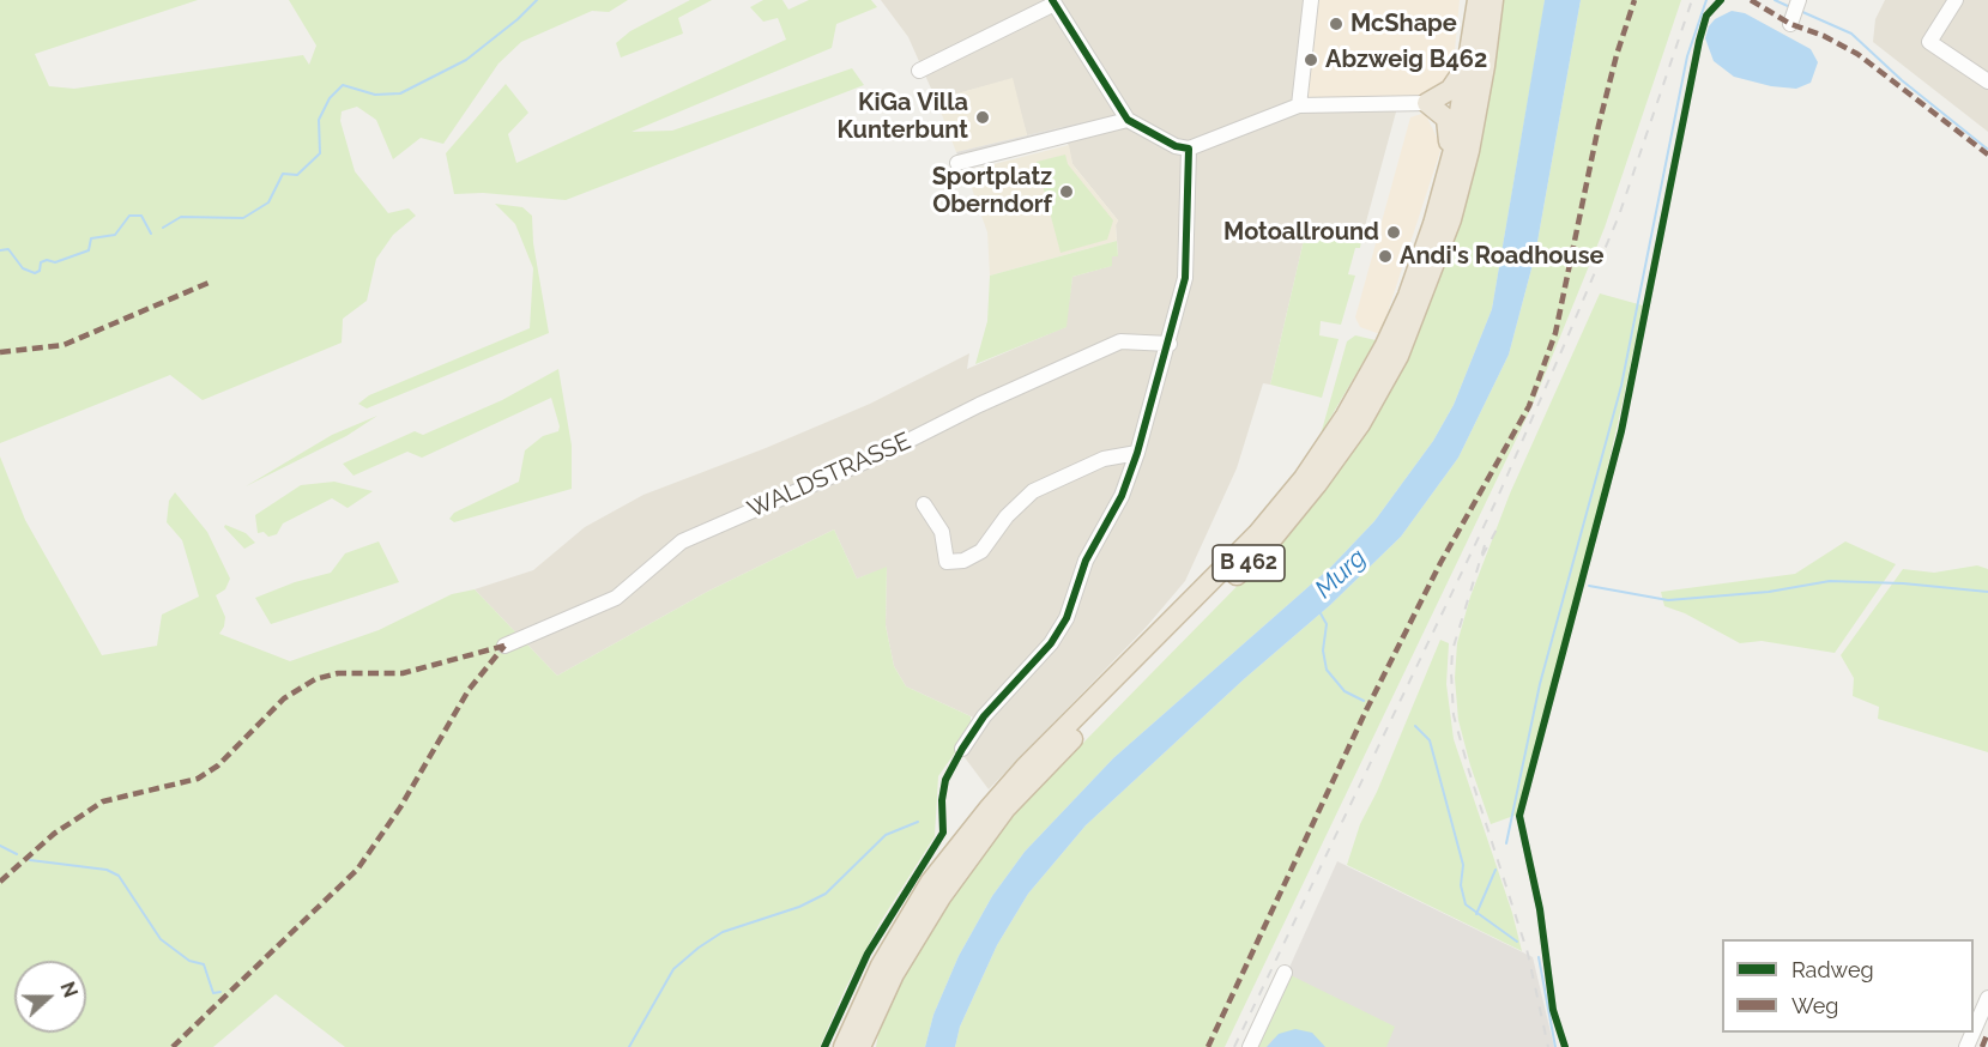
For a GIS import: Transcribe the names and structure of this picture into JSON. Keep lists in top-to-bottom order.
{
  "streets": {
    "highway": ["B 462"],
    "street": ["WALDSTRASSE"]
  },
  "water": ["Murg"],
  "places": [
    "McShape",
    "Abzweig B462",
    "KiGa Villa Kunterbunt",
    "Sportplatz Oberndorf",
    "Motoallround",
    "Andi's Roadhouse"
  ],
  "legend": ["Radweg", "Weg"],
  "north": "right"
}
